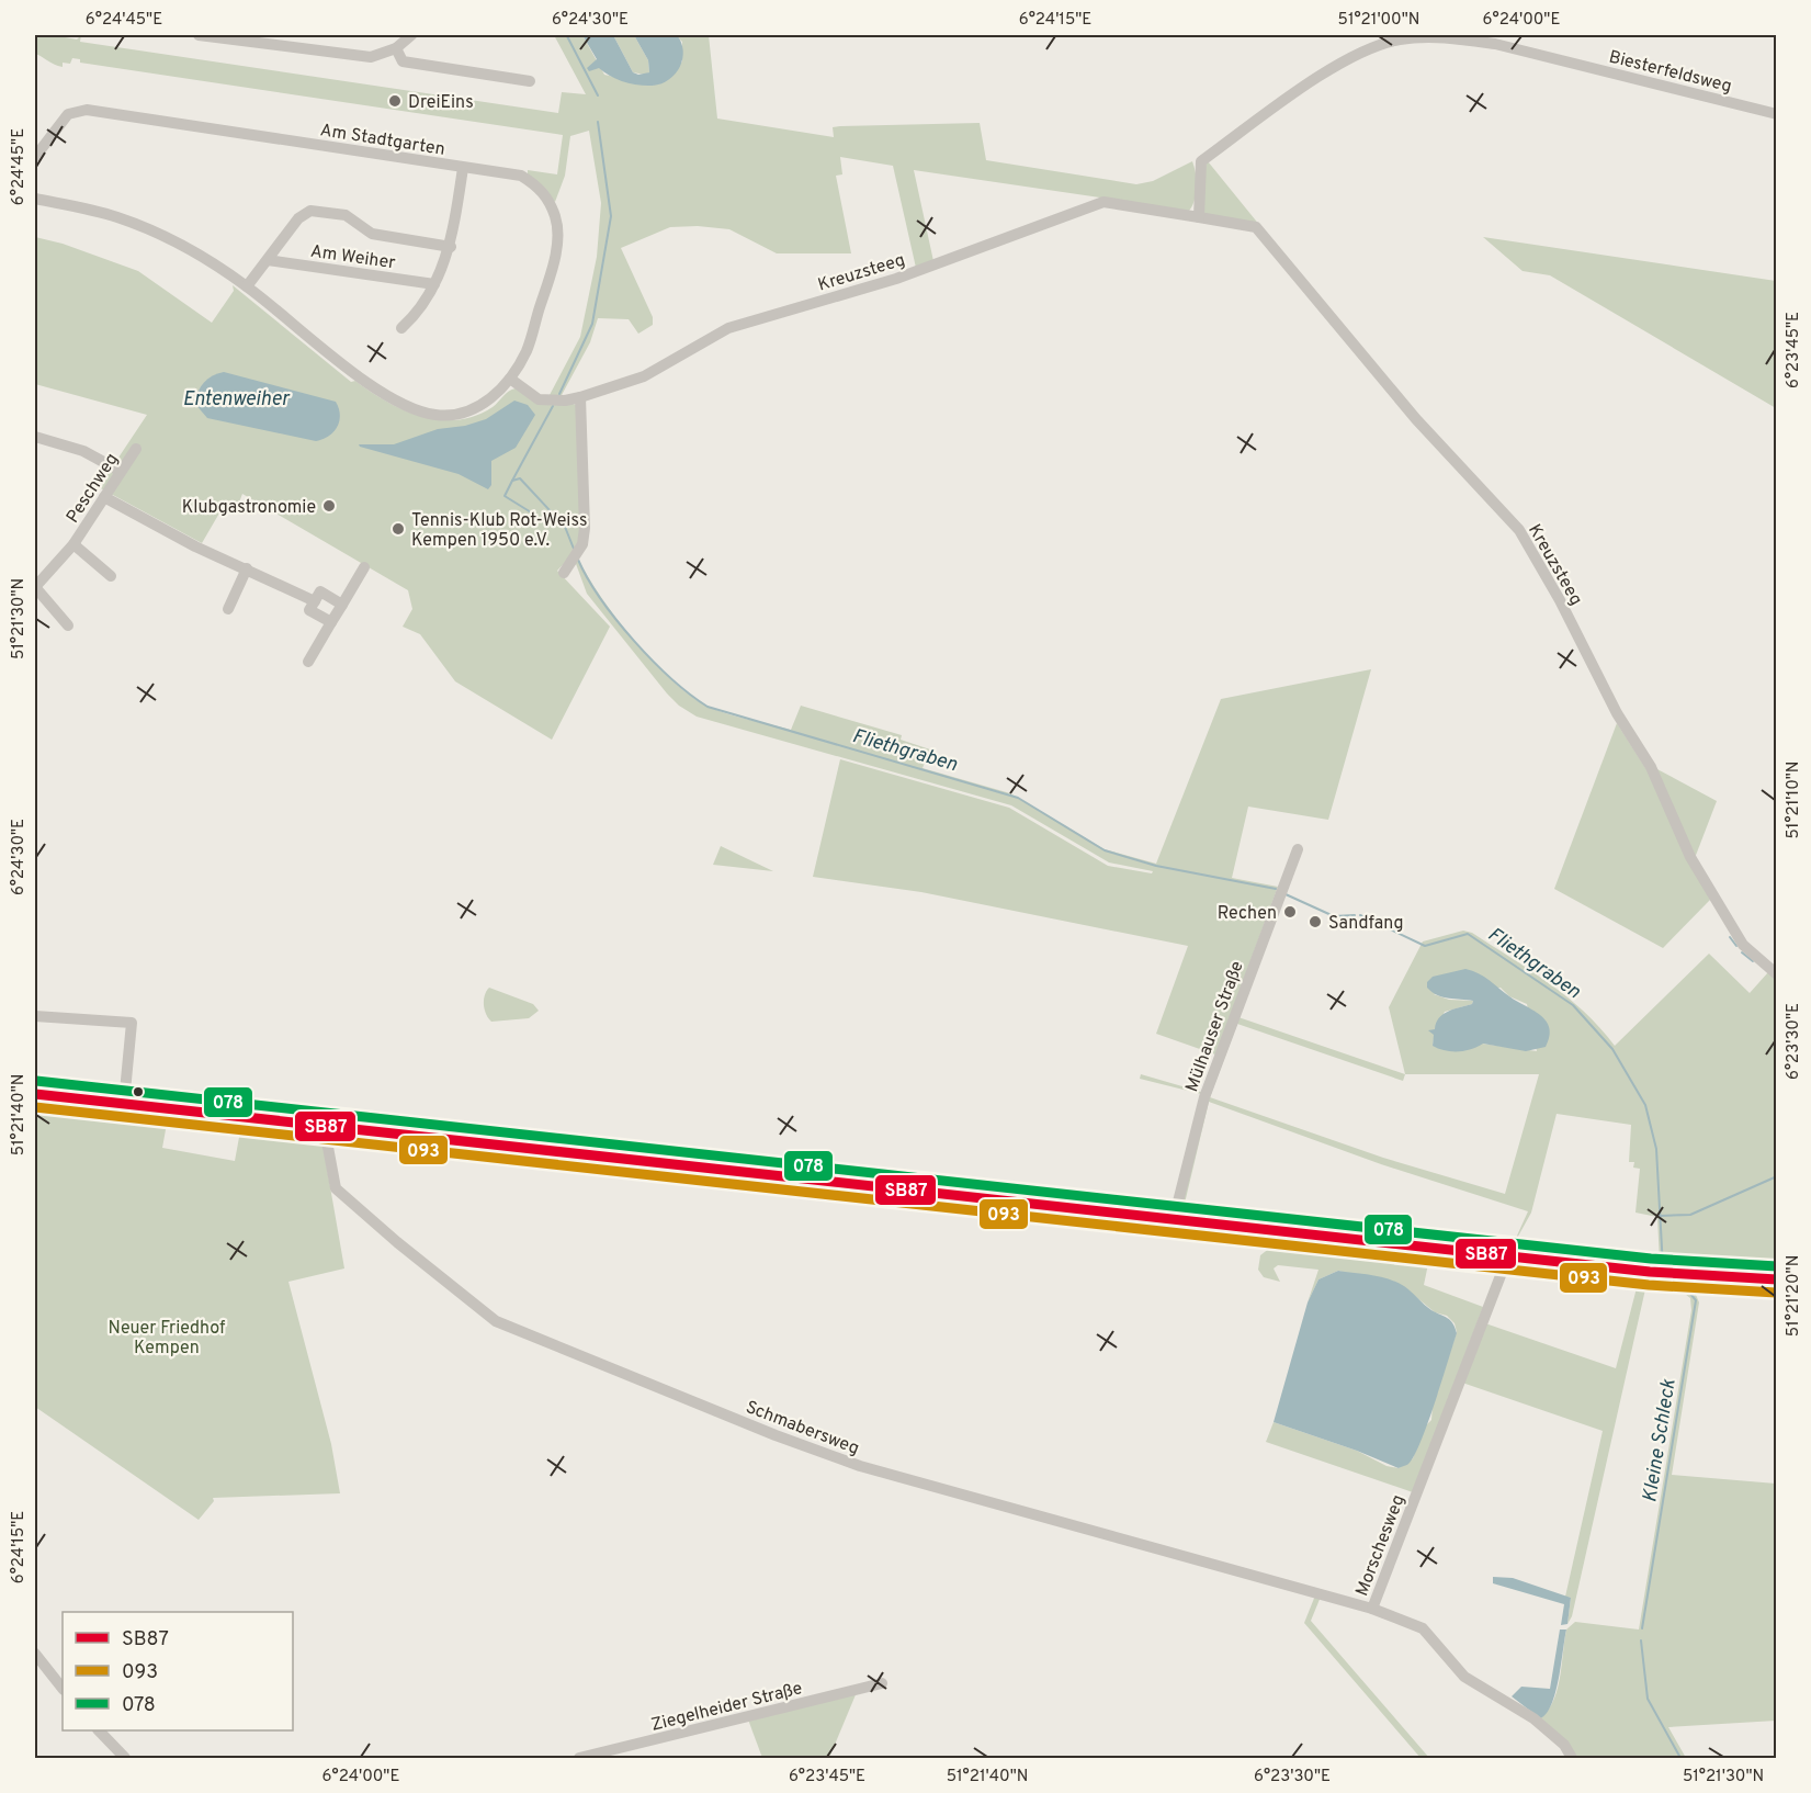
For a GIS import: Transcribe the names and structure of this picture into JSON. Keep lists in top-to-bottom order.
{
  "streets": {
    "street": [
      "Biesterfeldsweg",
      "Am Stadtgarten",
      "Am Weiher",
      "Kreuzsteeg",
      "Peschweg",
      "Mülhauser Straße",
      "Schmabersweg",
      "Morschesweg",
      "Ziegelheider Straße"
    ]
  },
  "crossings": [
    ["Biesterfeldsweg", "Kreuzsteeg"],
    ["Am Stadtgarten", "Kreuzsteeg"],
    ["Schmabersweg", "Morschesweg"]
  ],
  "water": ["Entenweiher", "Fliethgraben", "Kleine Schleck"],
  "parks": ["Neuer Friedhof Kempen"],
  "places": [
    "DreiEins",
    "Klubgastronomie",
    "Tennis-Klub Rot-Weiss Kempen 1950 e.V.",
    "Rechen",
    "Sandfang"
  ],
  "lines": ["transit line 078", "transit line SB87", "transit line 093"],
  "legend": ["SB87", "093", "078"],
  "coordinates": [
    "6°24'45\"E",
    "6°24'30\"E",
    "6°24'15\"E",
    "51°21'00\"N",
    "6°24'00\"E",
    "6°23'45\"E",
    "51°21'30\"N",
    "51°21'10\"N",
    "6°23'30\"E",
    "51°21'40\"N",
    "51°21'20\"N"
  ]
}
